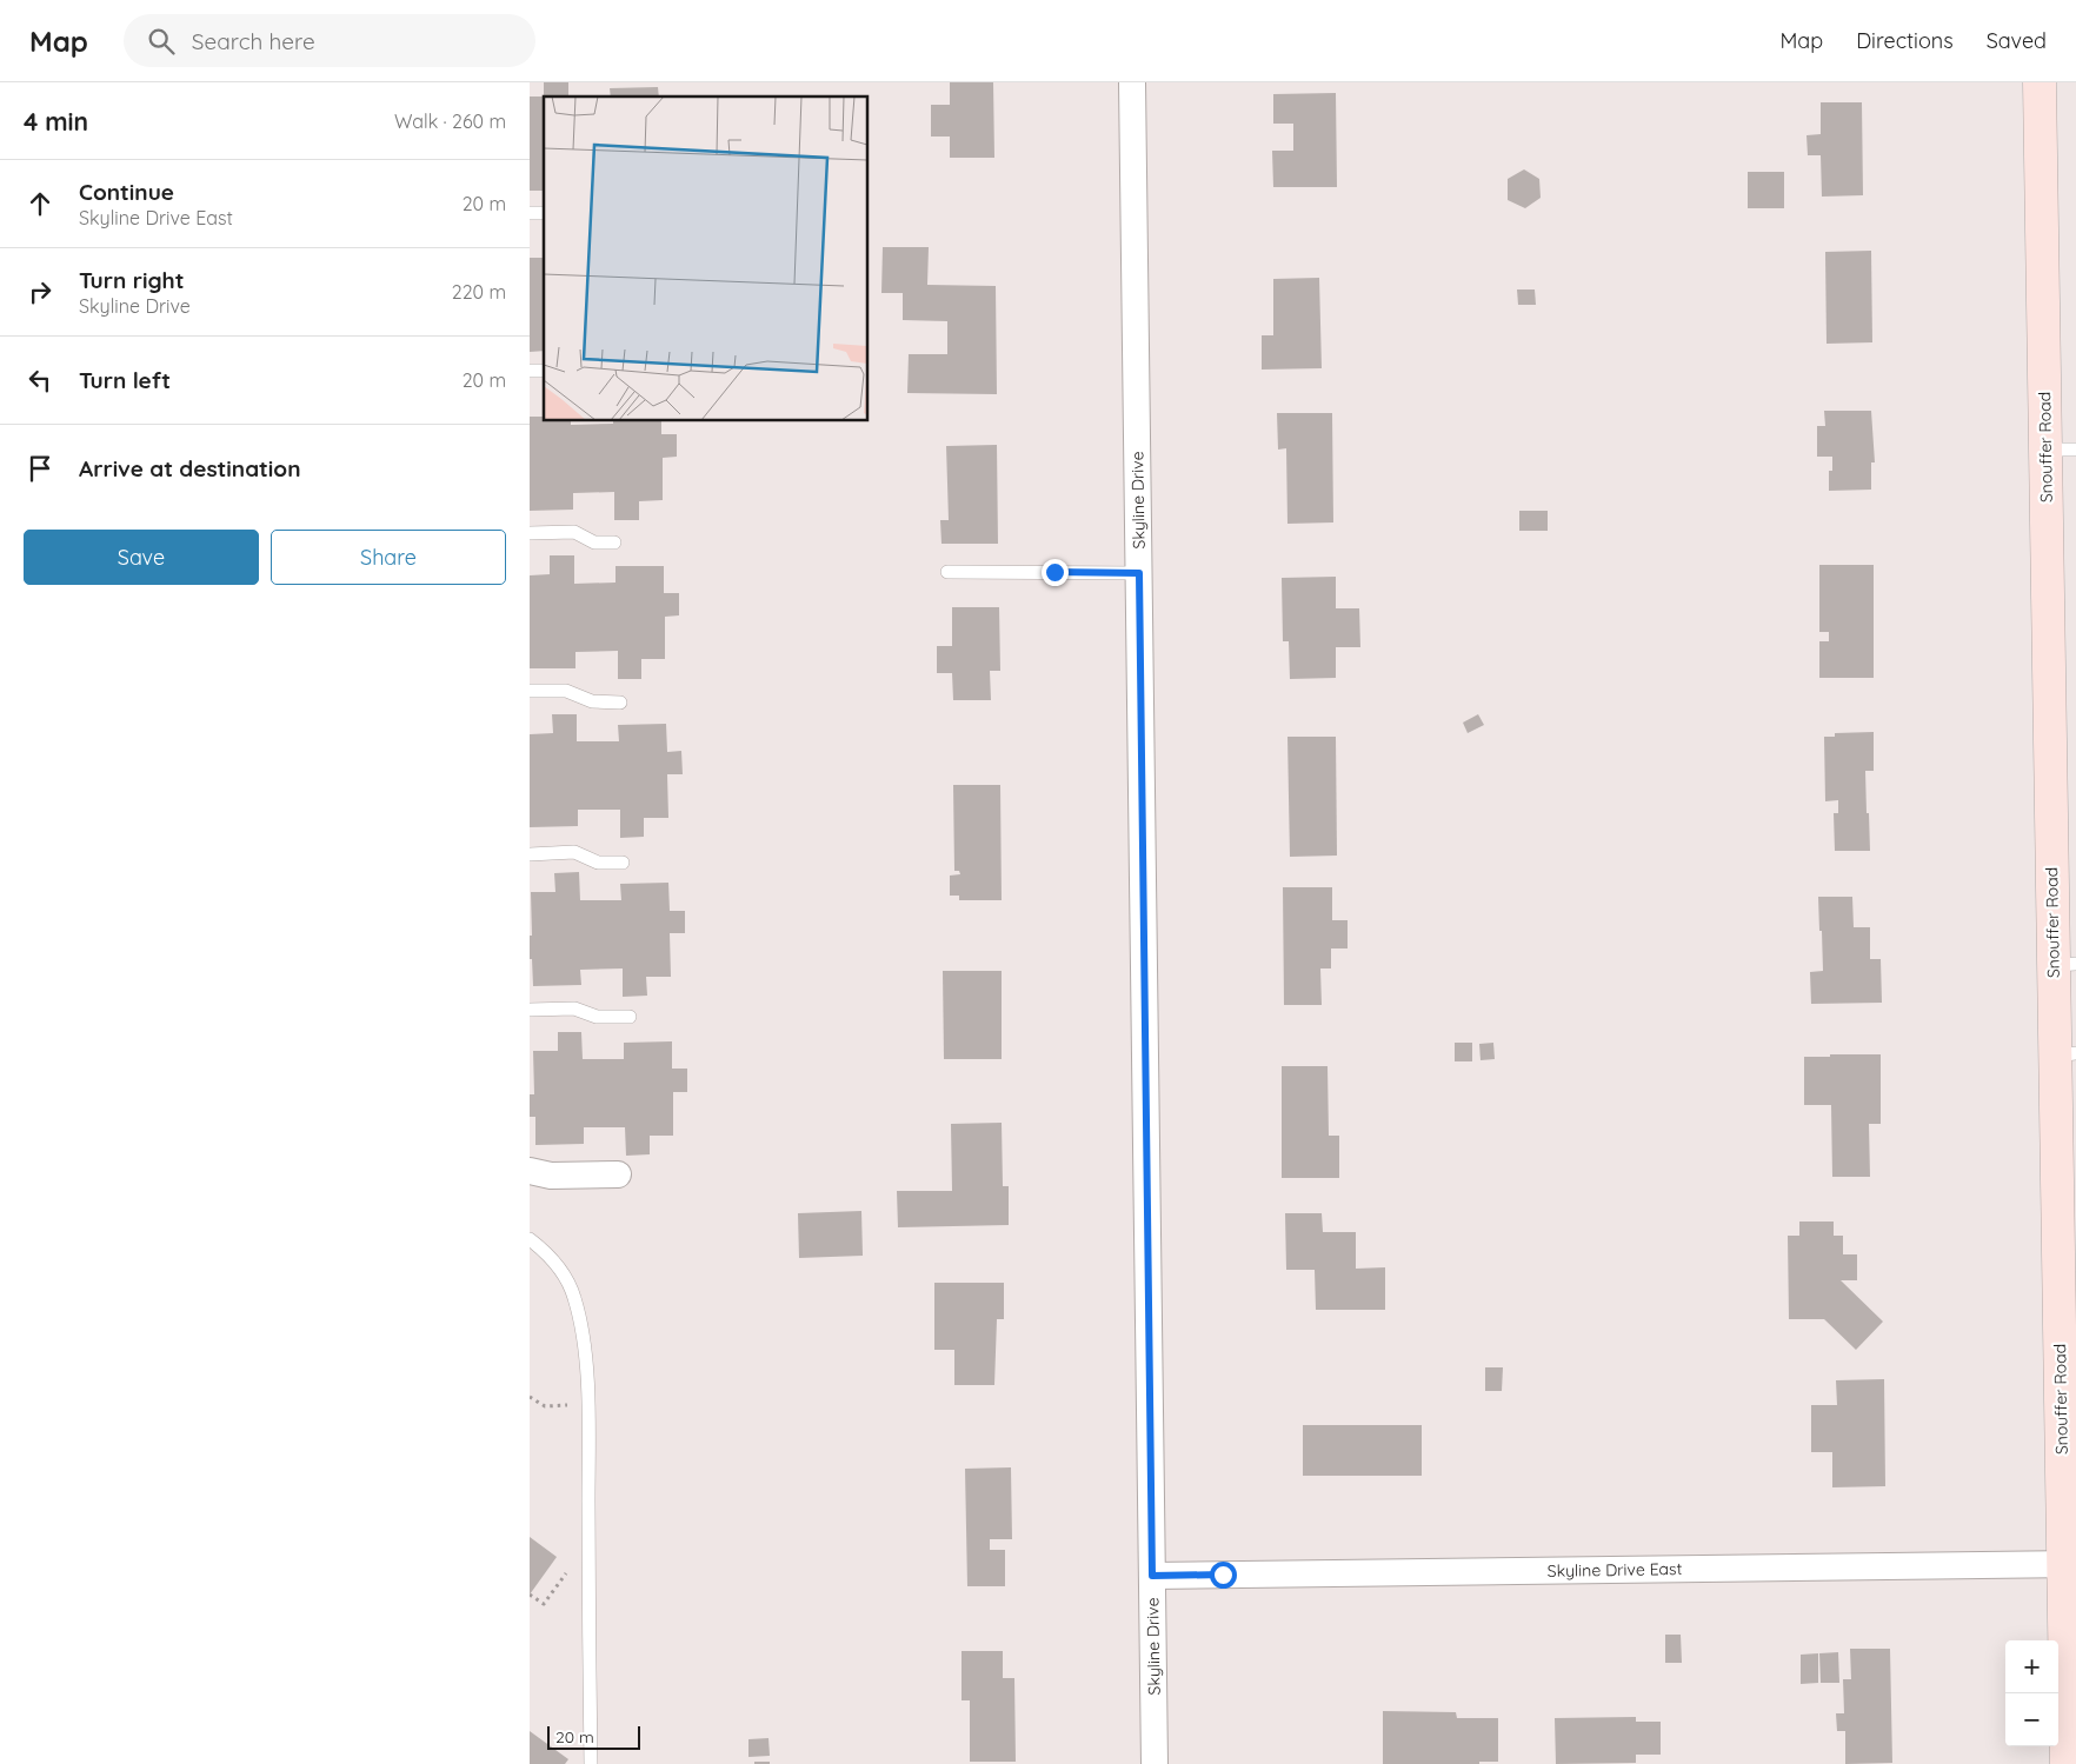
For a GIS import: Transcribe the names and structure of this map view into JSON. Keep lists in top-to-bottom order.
{
  "streets": {
    "main road": ["Snouffer Road"],
    "street": ["Skyline Drive", "Skyline Drive East"]
  },
  "crossings": [
    ["Snouffer Road", "Skyline Drive East"],
    ["Skyline Drive", "Skyline Drive East"]
  ],
  "scale_bar": "20 m",
  "page": {
    "header": "Map",
    "search": "Search here",
    "nav": ["Map", "Directions", "Saved"],
    "heading": ["4 min", "Walk · 260 m"],
    "list": [
      ["Continue", "Skyline Drive East", "20 m"],
      ["Turn right", "Skyline Drive", "220 m"],
      ["Turn left", "20 m"],
      "Arrive at destination"
    ],
    "buttons": ["Save", "Share"],
    "map_buttons": ["+", "−"],
    "scale": "20 m"
  }
}
